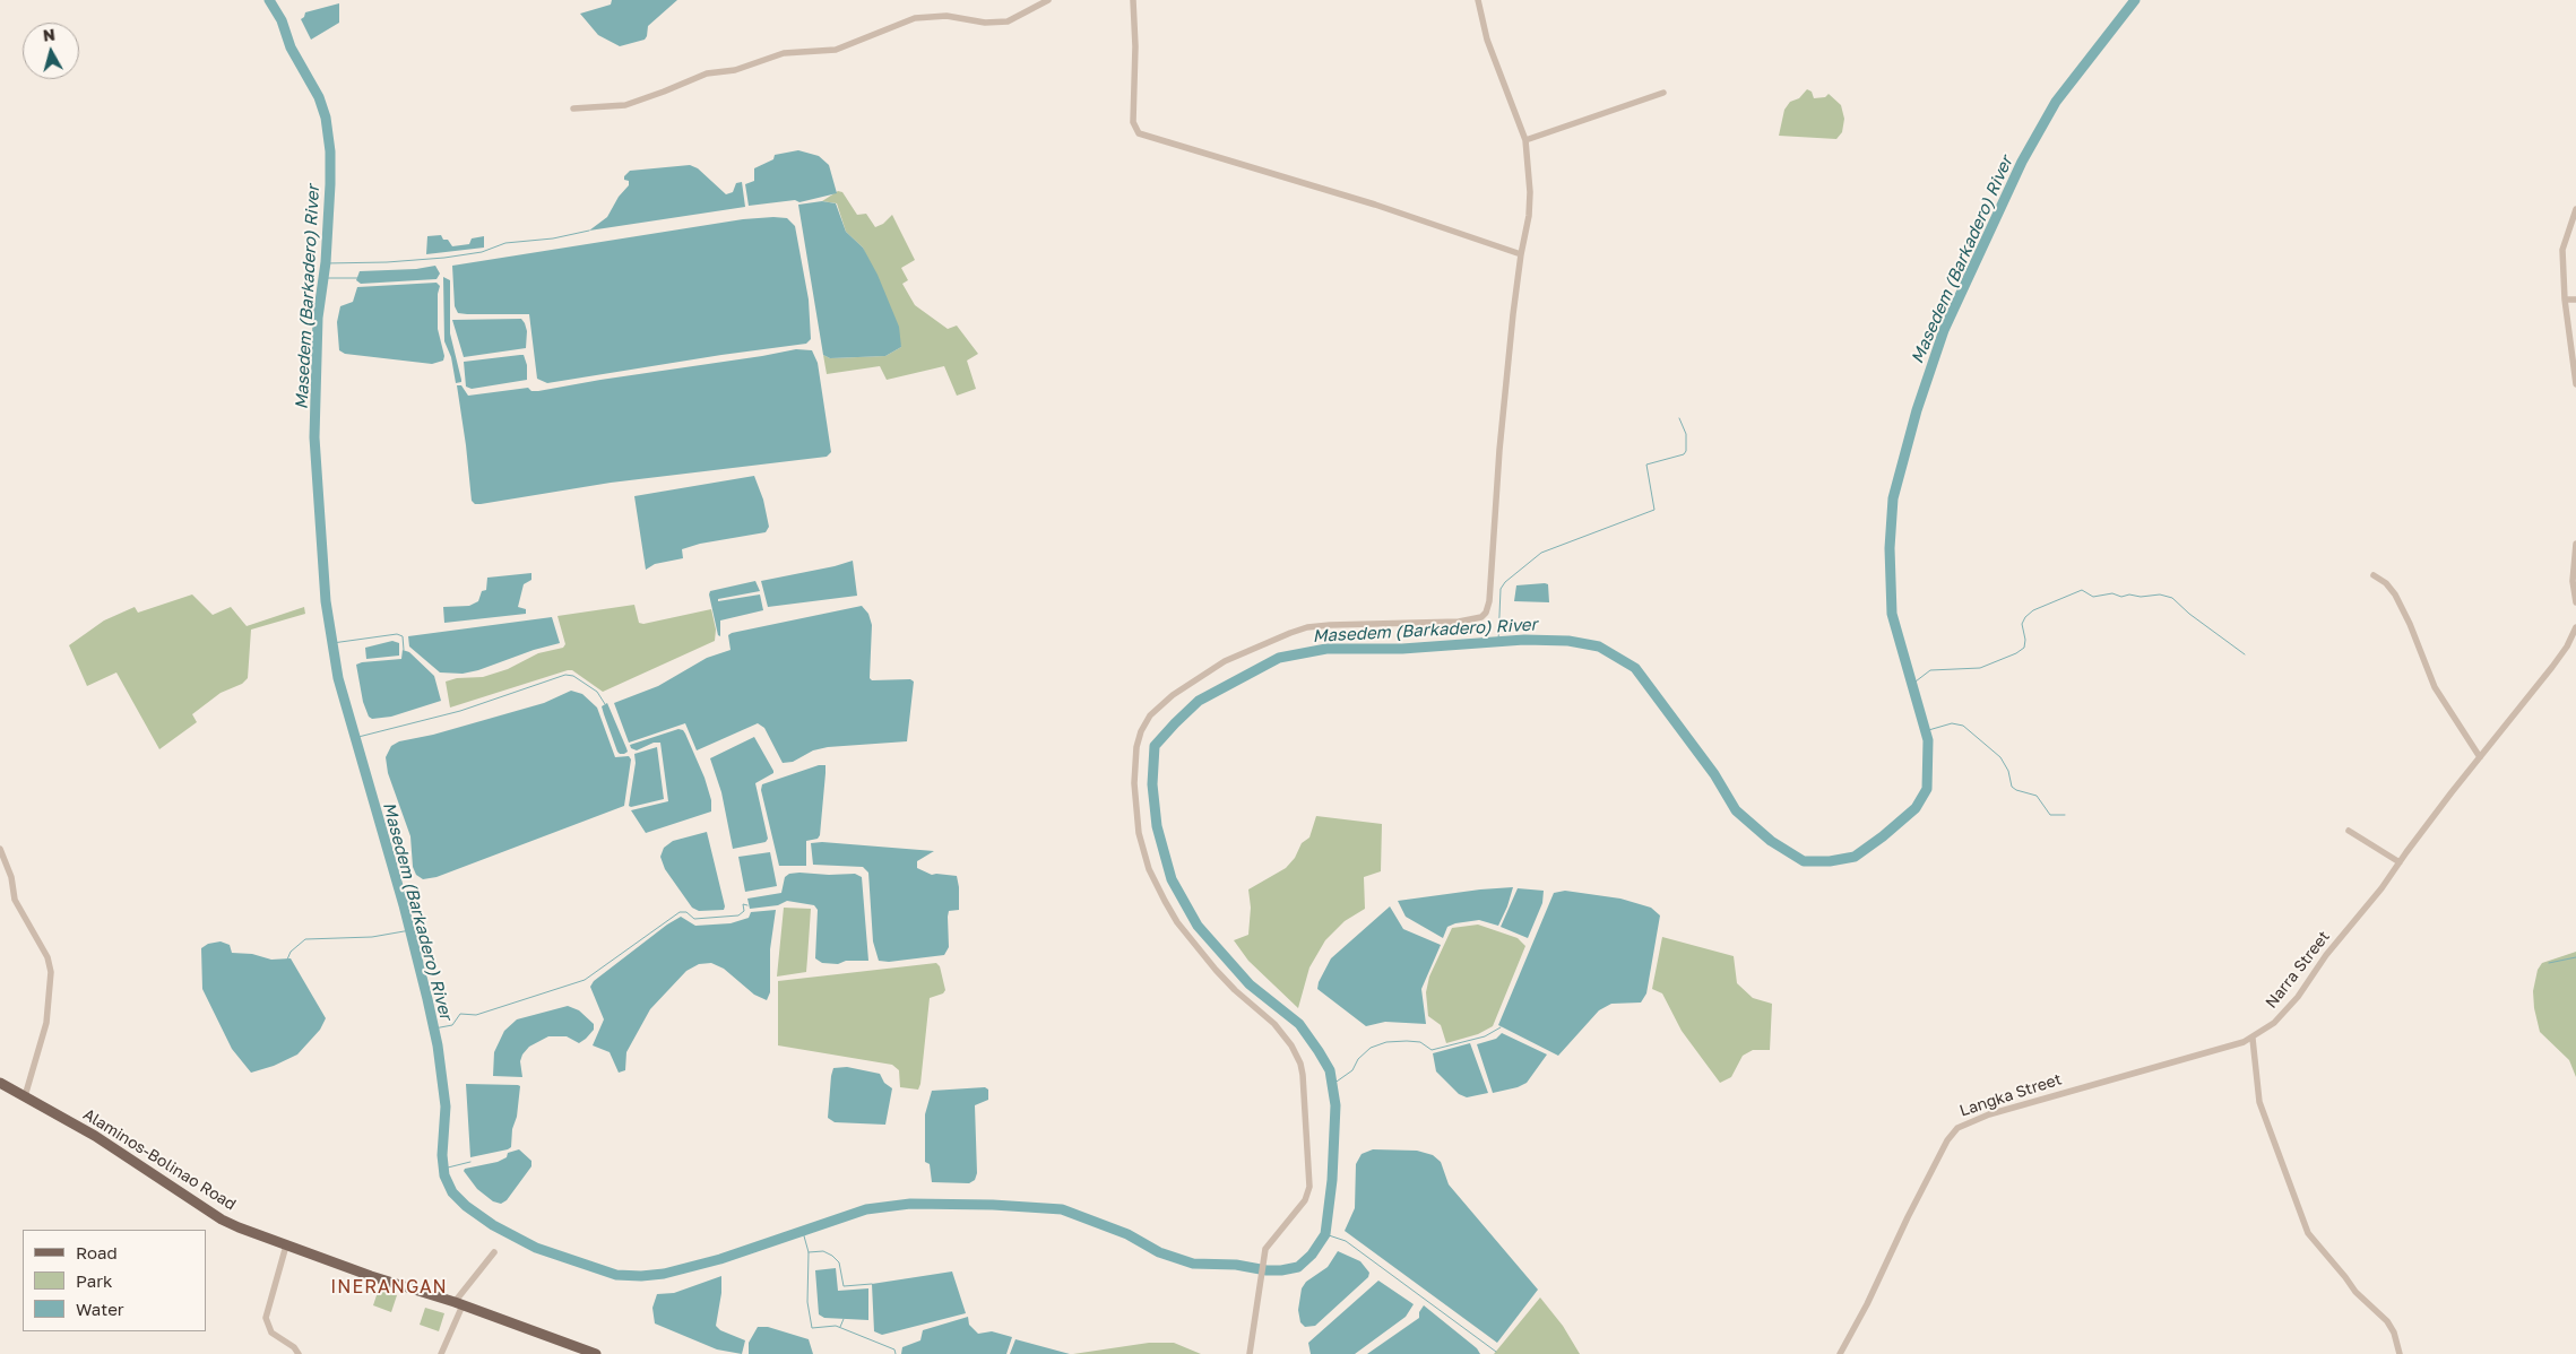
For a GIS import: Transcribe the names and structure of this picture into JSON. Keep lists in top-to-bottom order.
{
  "streets": {
    "main road": ["Alaminos-Bolinao Road"],
    "street": ["Narra Street", "Langka Street"]
  },
  "crossings": [
    ["Narra Street", "Langka Street"]
  ],
  "districts": ["INERANGAN"],
  "water": ["Masedem (Barkadero) River"],
  "legend": ["Road", "Park", "Water"],
  "north": "top"
}
